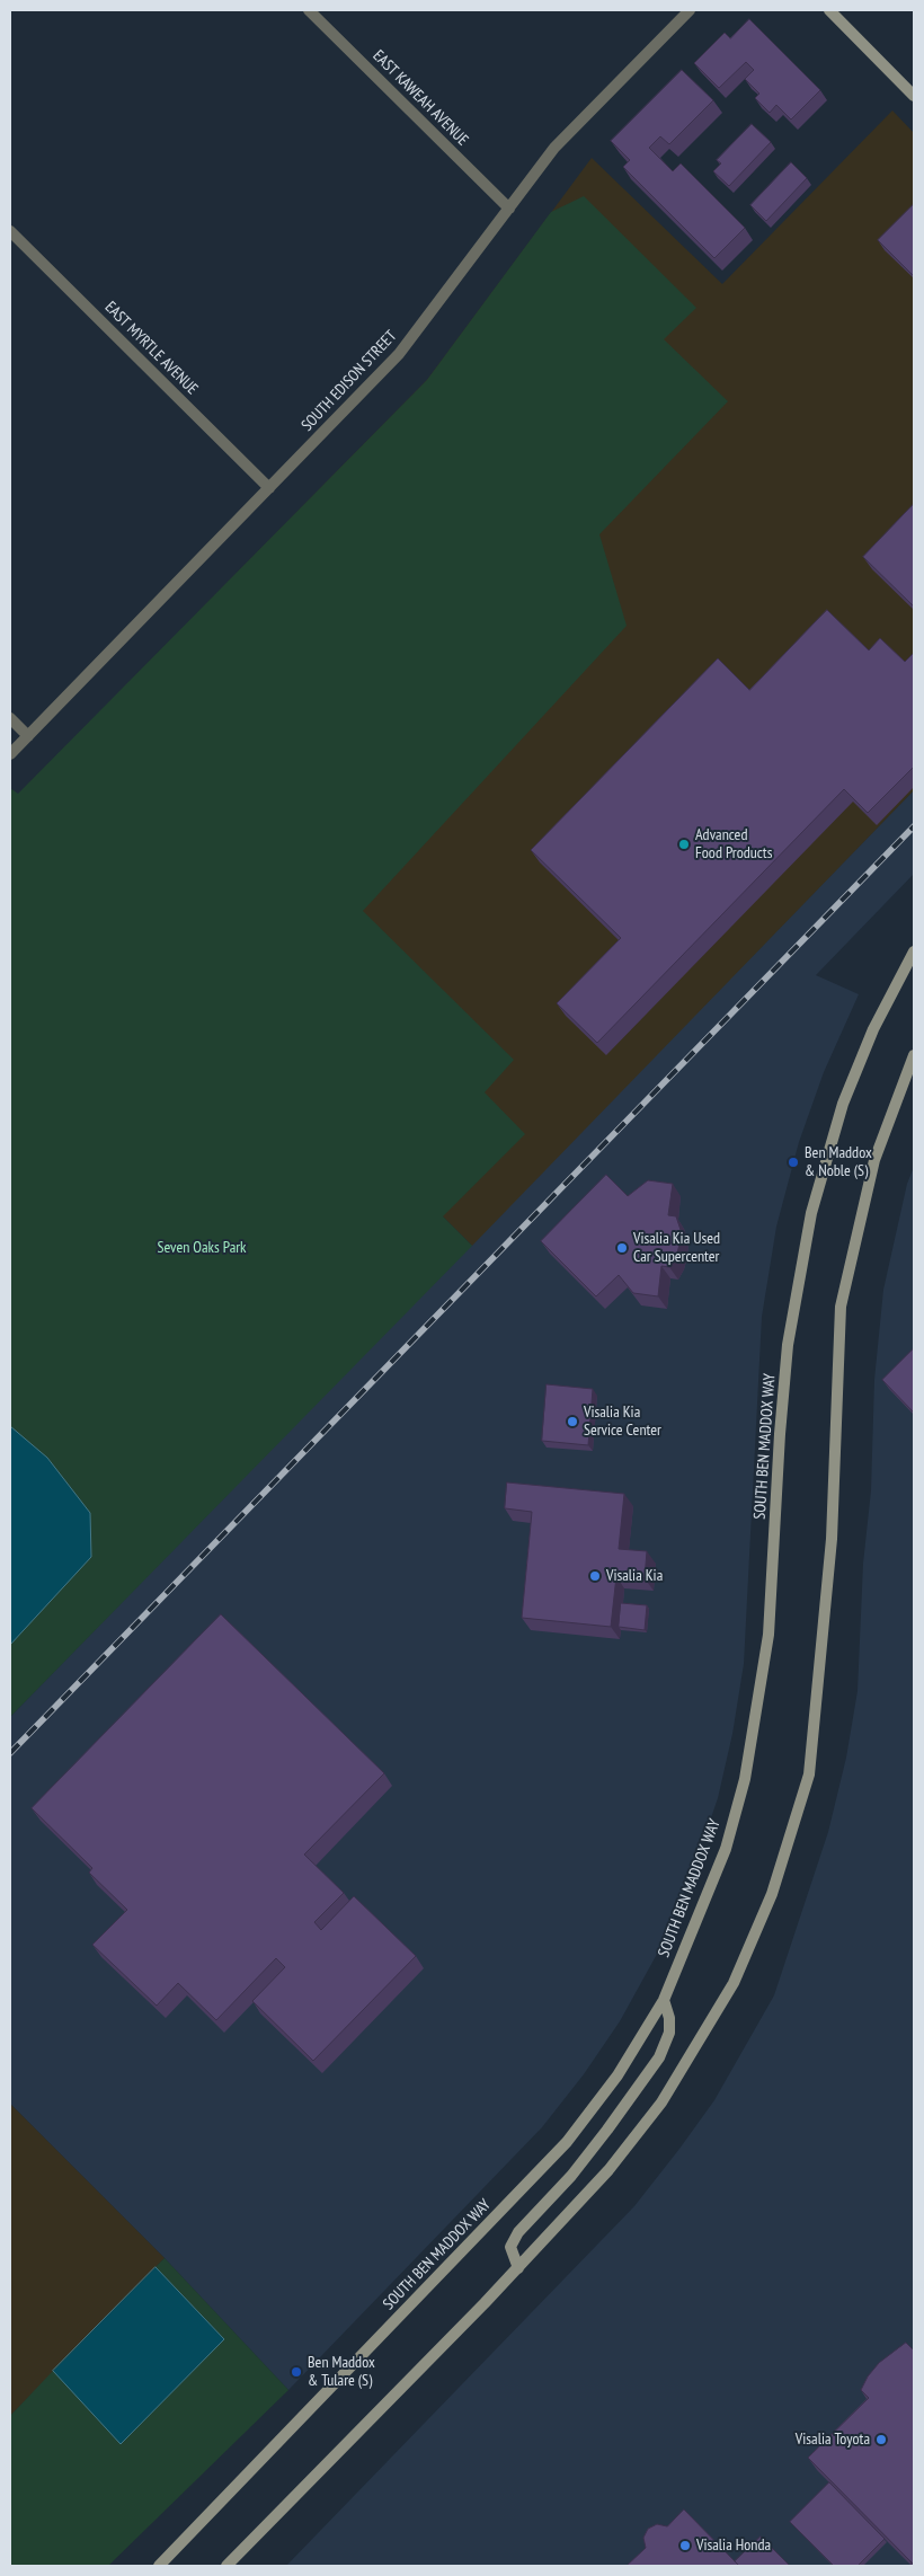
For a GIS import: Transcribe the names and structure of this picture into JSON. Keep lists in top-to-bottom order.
{
  "streets": {
    "main road": ["SOUTH BEN MADDOX WAY"],
    "street": ["EAST KAWEAH AVENUE", "EAST MYRTLE AVENUE", "SOUTH EDISON STREET"]
  },
  "crossings": [
    ["EAST KAWEAH AVENUE", "SOUTH EDISON STREET"],
    ["EAST MYRTLE AVENUE", "SOUTH EDISON STREET"]
  ],
  "parks": ["Seven Oaks Park"],
  "places": [
    "Advanced Food Products",
    "Ben Maddox & Noble (S)",
    "Visalia Kia Used Car Supercenter",
    "Visalia Kia Service Center",
    "Visalia Kia",
    "Ben Maddox & Tulare (S)",
    "Visalia Toyota",
    "Visalia Honda"
  ]
}
